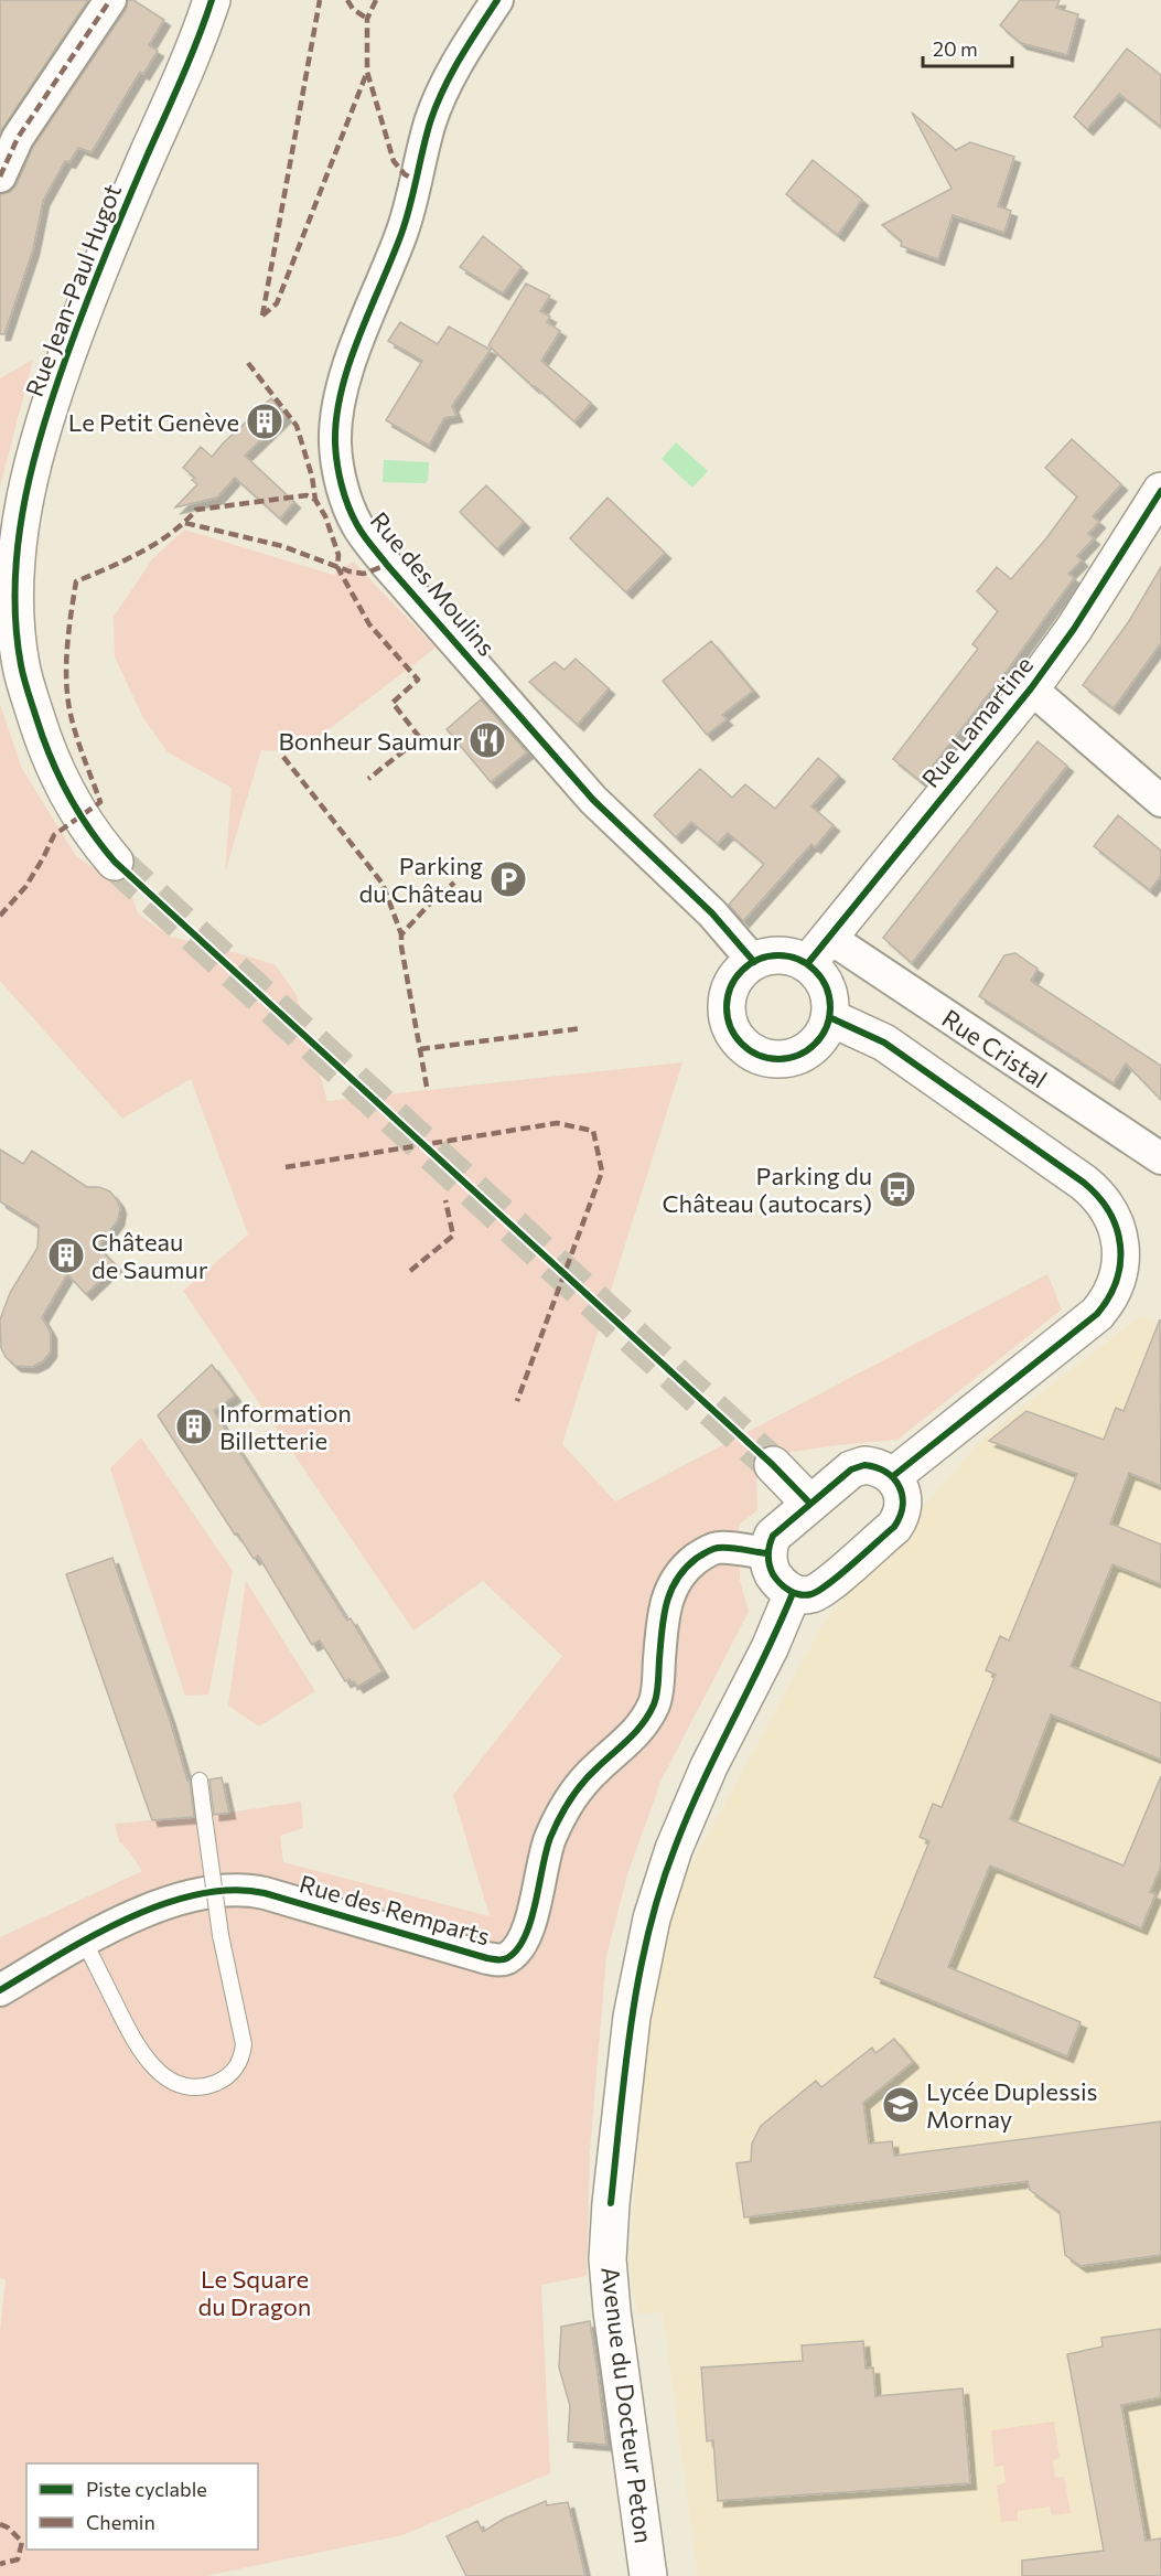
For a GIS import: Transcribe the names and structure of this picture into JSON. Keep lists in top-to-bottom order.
{
  "streets": {
    "street": [
      "Rue Jean-Paul Hugot",
      "Rue des Moulins",
      "Rue Lamartine",
      "Rue Cristal",
      "Rue des Remparts",
      "Avenue du Docteur Peton"
    ]
  },
  "crossings": [
    ["Rue des Moulins", "Rue Lamartine"],
    ["Rue des Moulins", "Rue Cristal"],
    ["Rue Lamartine", "Rue Cristal"]
  ],
  "parks": ["Le Square du Dragon"],
  "places": {
    "building": ["Le Petit Genève", "Château de Saumur", "Information Billetterie"],
    "restaurant": ["Bonheur Saumur"],
    "parking": ["Parking du Château"],
    "bus stop": ["Parking du Château (autocars)"],
    "school or university": ["Lycée Duplessis Mornay"]
  },
  "legend": ["Piste cyclable", "Chemin"],
  "scale_bar": "20 m"
}
